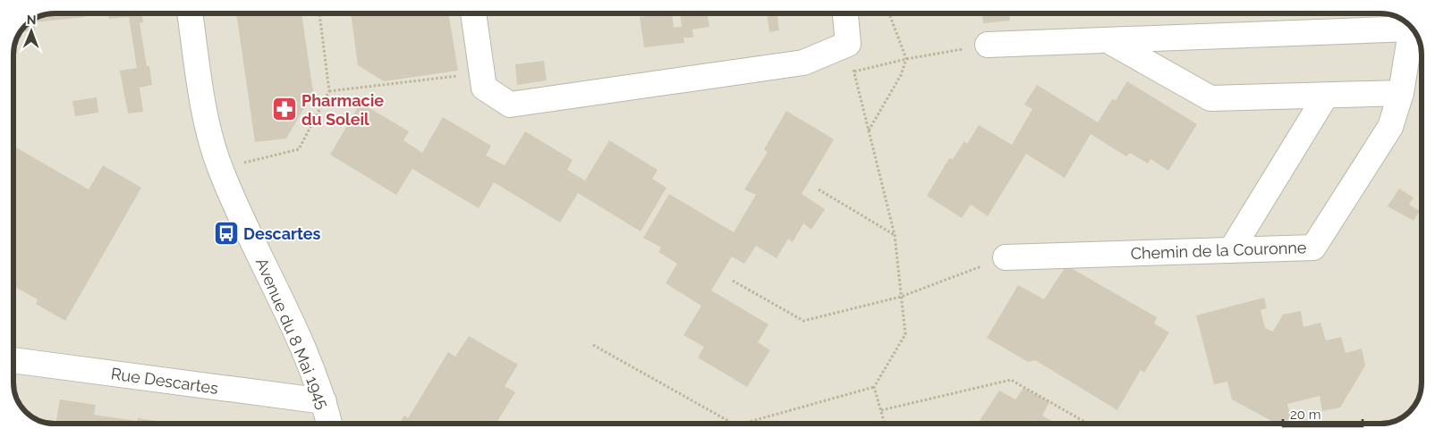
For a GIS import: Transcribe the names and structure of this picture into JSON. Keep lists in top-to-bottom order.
{
  "streets": {
    "street": ["Chemin de la Couronne", "Avenue du 8 Mai 1945", "Rue Descartes"]
  },
  "crossings": [
    ["Avenue du 8 Mai 1945", "Rue Descartes"]
  ],
  "places": {
    "pharmacy": ["Pharmacie du Soleil"],
    "bus stop": ["Descartes"]
  },
  "scale_bar": "20 m",
  "north": "top"
}
